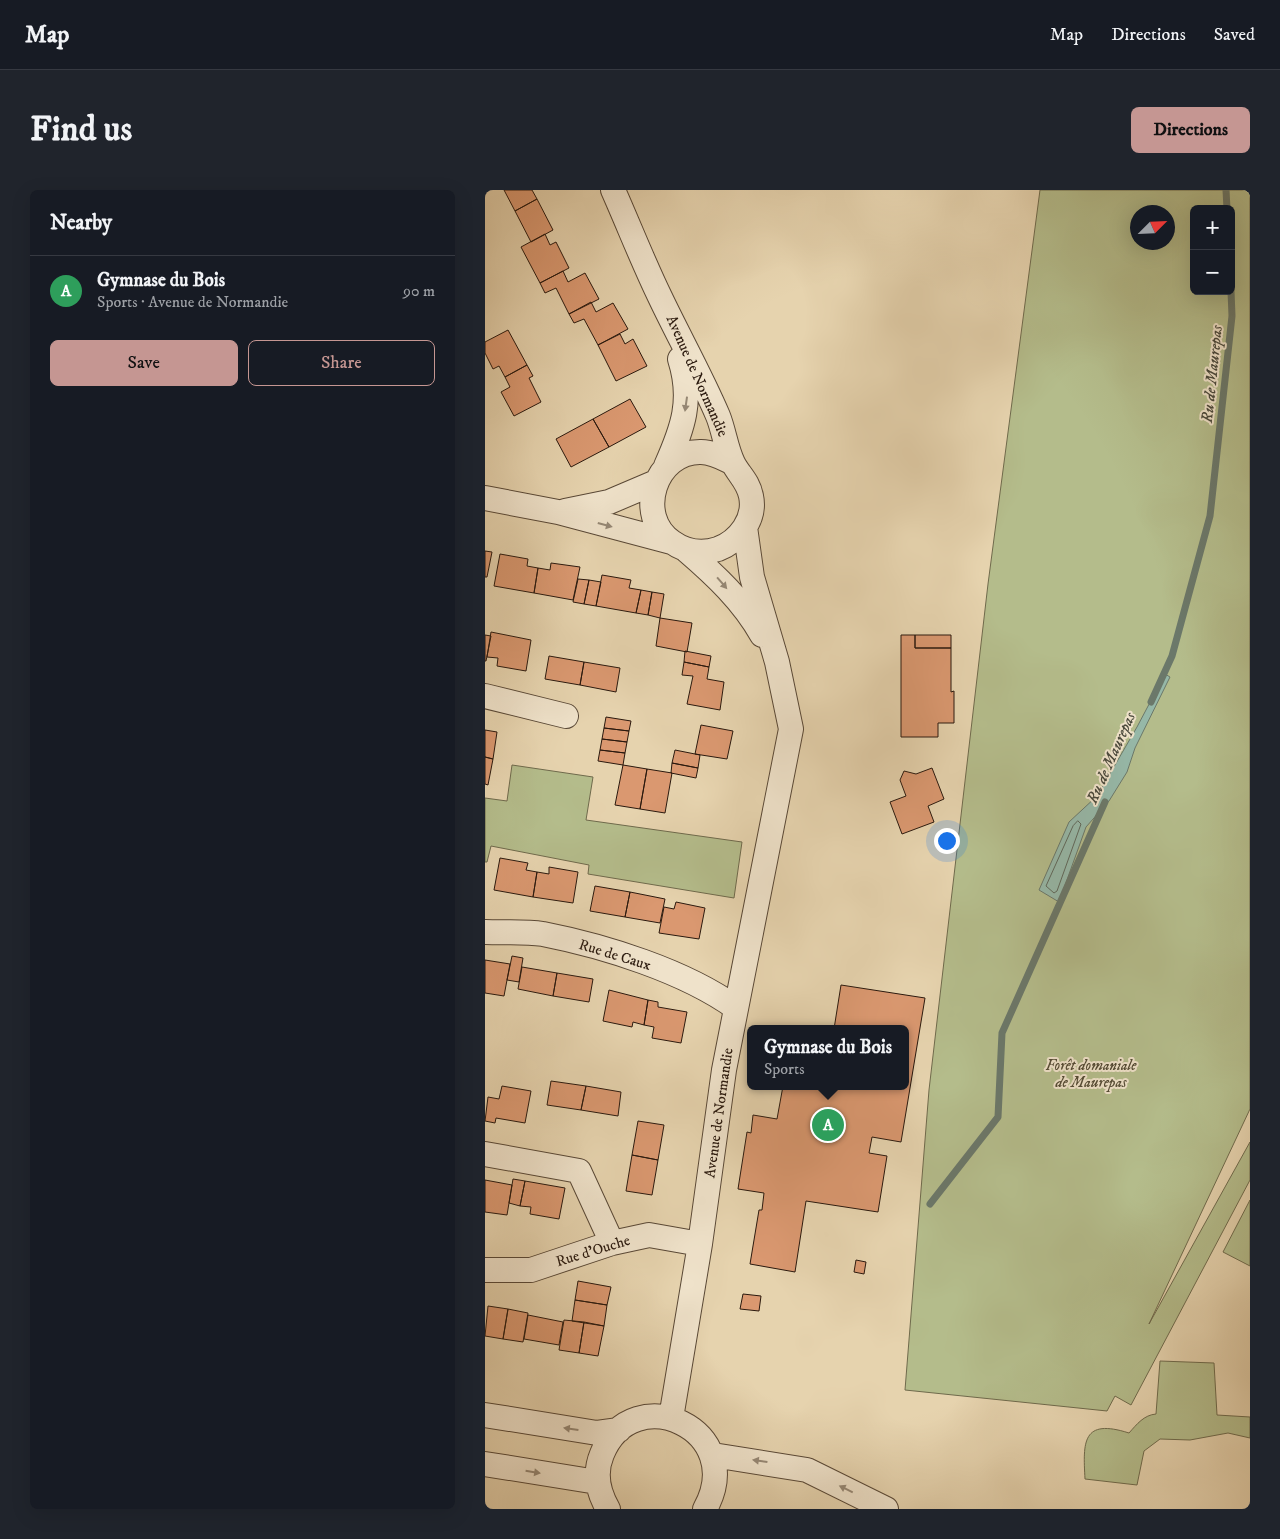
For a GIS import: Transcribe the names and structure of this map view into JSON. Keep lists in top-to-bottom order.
{
  "streets": {
    "street": ["Avenue de Normandie", "Rue de Caux", "Rue d'Ouche"]
  },
  "crossings": [
    ["Avenue de Normandie", "Rue de Caux"],
    ["Avenue de Normandie", "Rue d'Ouche"]
  ],
  "water": ["Ru de Maurepas"],
  "parks": ["Forêt domaniale de Maurepas"],
  "north": "top right",
  "page": {
    "header": "Map",
    "nav": ["Map", "Directions", "Saved"],
    "buttons": [
      "Directions",
      ["Save", "Share"]
    ],
    "title": "Find us",
    "heading": "Nearby",
    "map_buttons": ["+", "−"],
    "list": [
      {
        "mark": "A",
        "name": "Gymnase du Bois",
        "note": "Sports · Avenue de Normandie",
        "value": "90 m"
      }
    ],
    "popup": ["Gymnase du Bois", "Sports"],
    "pins": "A"
  }
}
